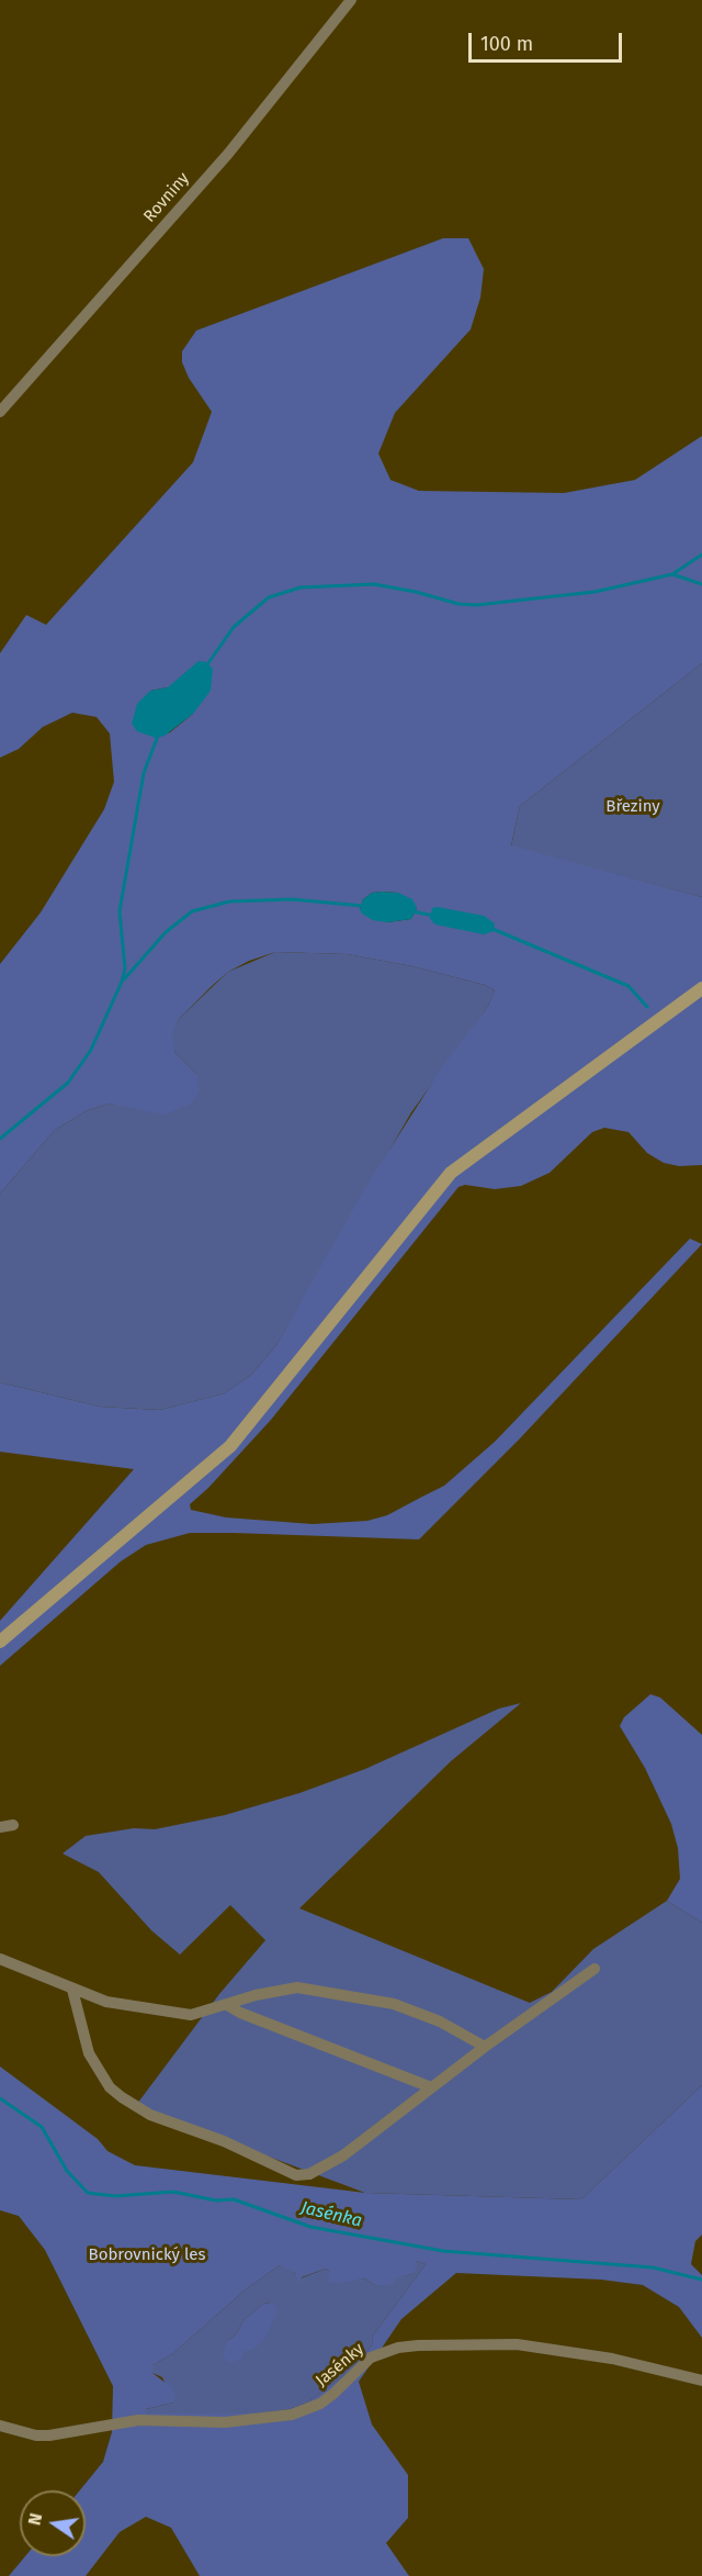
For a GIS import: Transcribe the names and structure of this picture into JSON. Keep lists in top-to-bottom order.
{
  "streets": {
    "street": ["Rovniny", "Jasénky"]
  },
  "water": ["Jasénka"],
  "parks": ["Březiny", "Bobrovnický les"],
  "scale_bar": "100 m",
  "north": "left"
}
